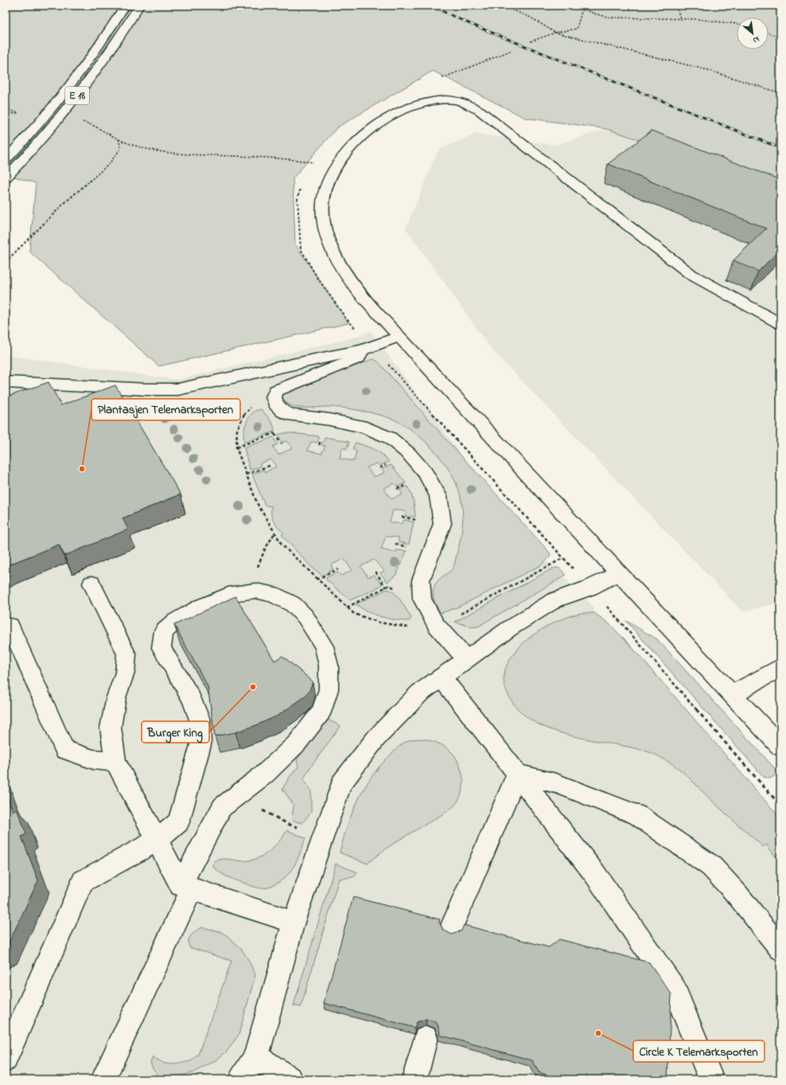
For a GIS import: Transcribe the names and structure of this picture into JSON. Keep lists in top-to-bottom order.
{
  "streets": {
    "main road": ["E 18"]
  },
  "places": ["Plantasjen Telemarksporten", "Burger King", "Circle K Telemarksporten"],
  "north": "bottom right"
}
